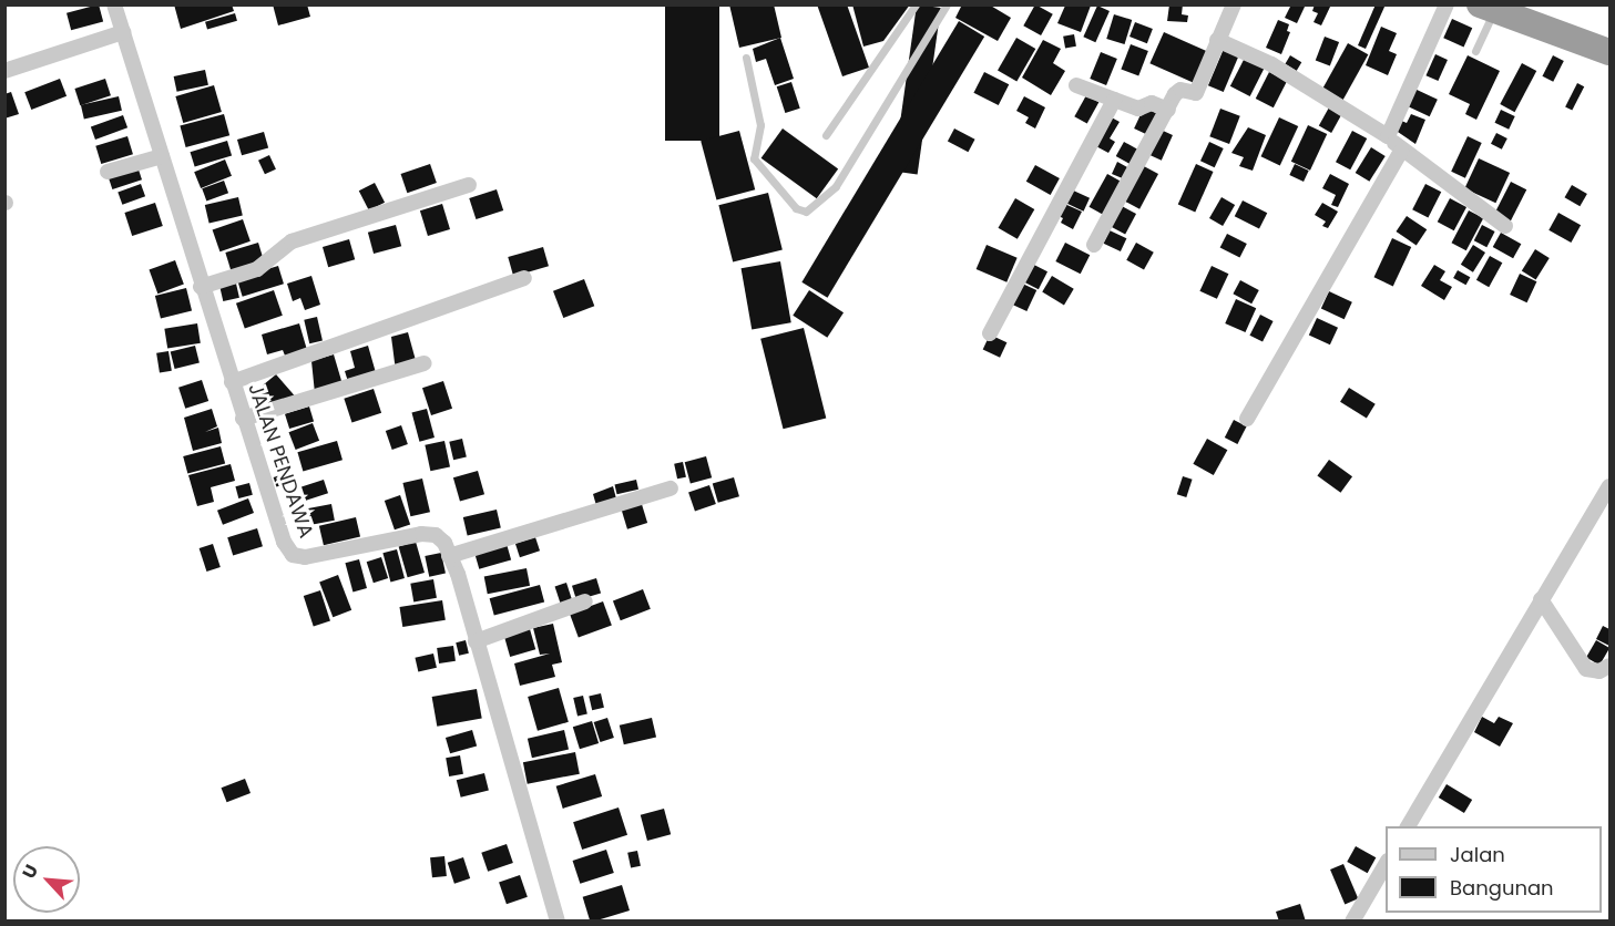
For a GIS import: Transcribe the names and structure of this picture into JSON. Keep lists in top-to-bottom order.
{
  "streets": {
    "street": ["JALAN PENDAWA"]
  },
  "legend": ["Jalan", "Bangunan"],
  "north": "top left"
}
